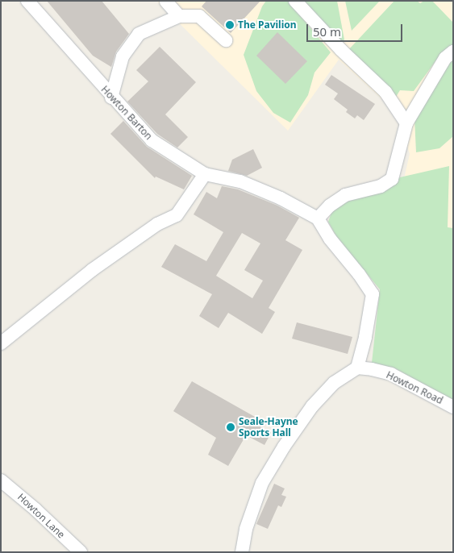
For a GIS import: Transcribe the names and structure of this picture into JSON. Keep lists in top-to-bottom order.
{
  "streets": {
    "street": ["Howton Barton", "Howton Road", "Howton Lane"]
  },
  "places": ["The Pavilion", "Seale-Hayne Sports Hall"],
  "scale_bar": "50 m"
}
